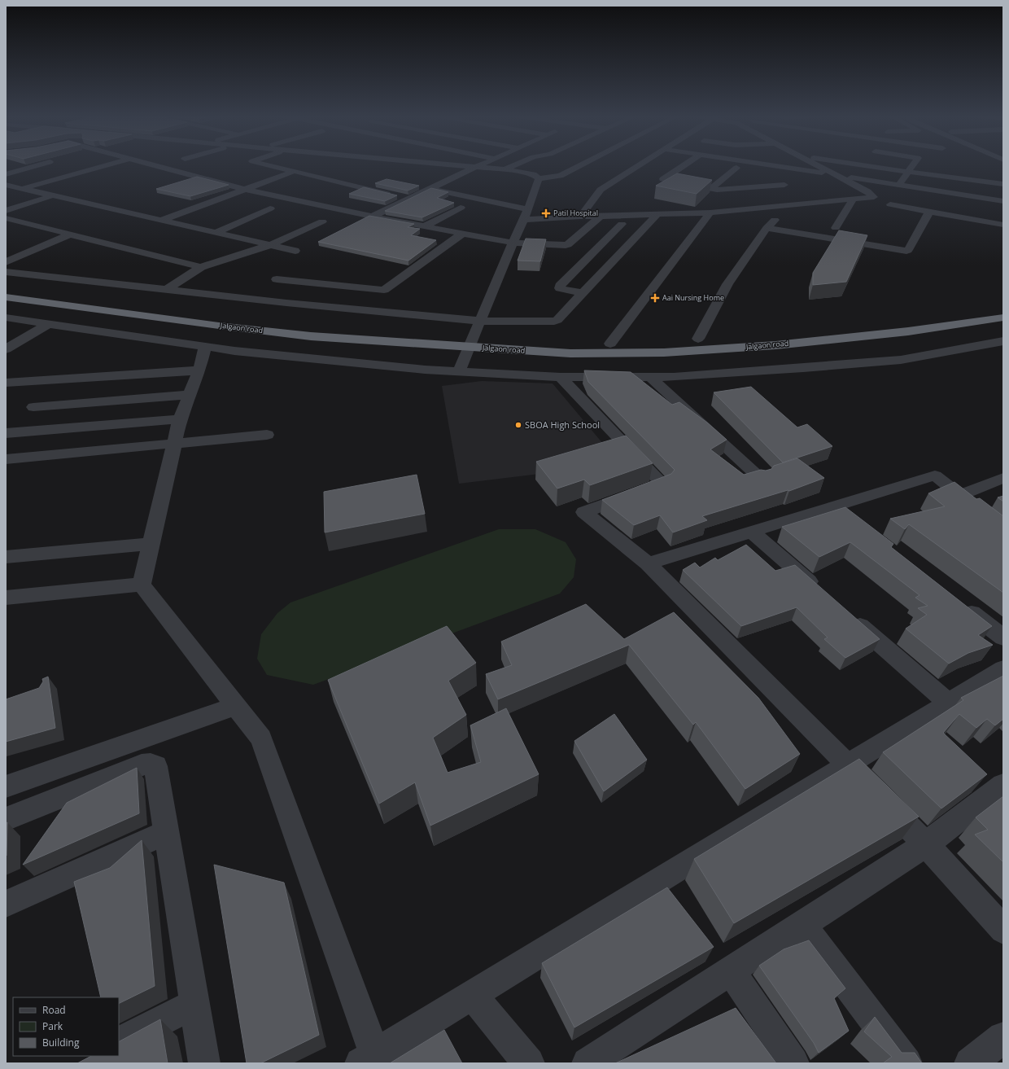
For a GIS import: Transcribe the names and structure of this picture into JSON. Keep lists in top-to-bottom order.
{
  "streets": {
    "highway": ["Jalgaon road"]
  },
  "places": {
    "health": ["Patil Hospital", "Aai Nursing Home"],
    "other": ["SBOA High School"]
  },
  "legend": ["Road", "Park", "Building"]
}
